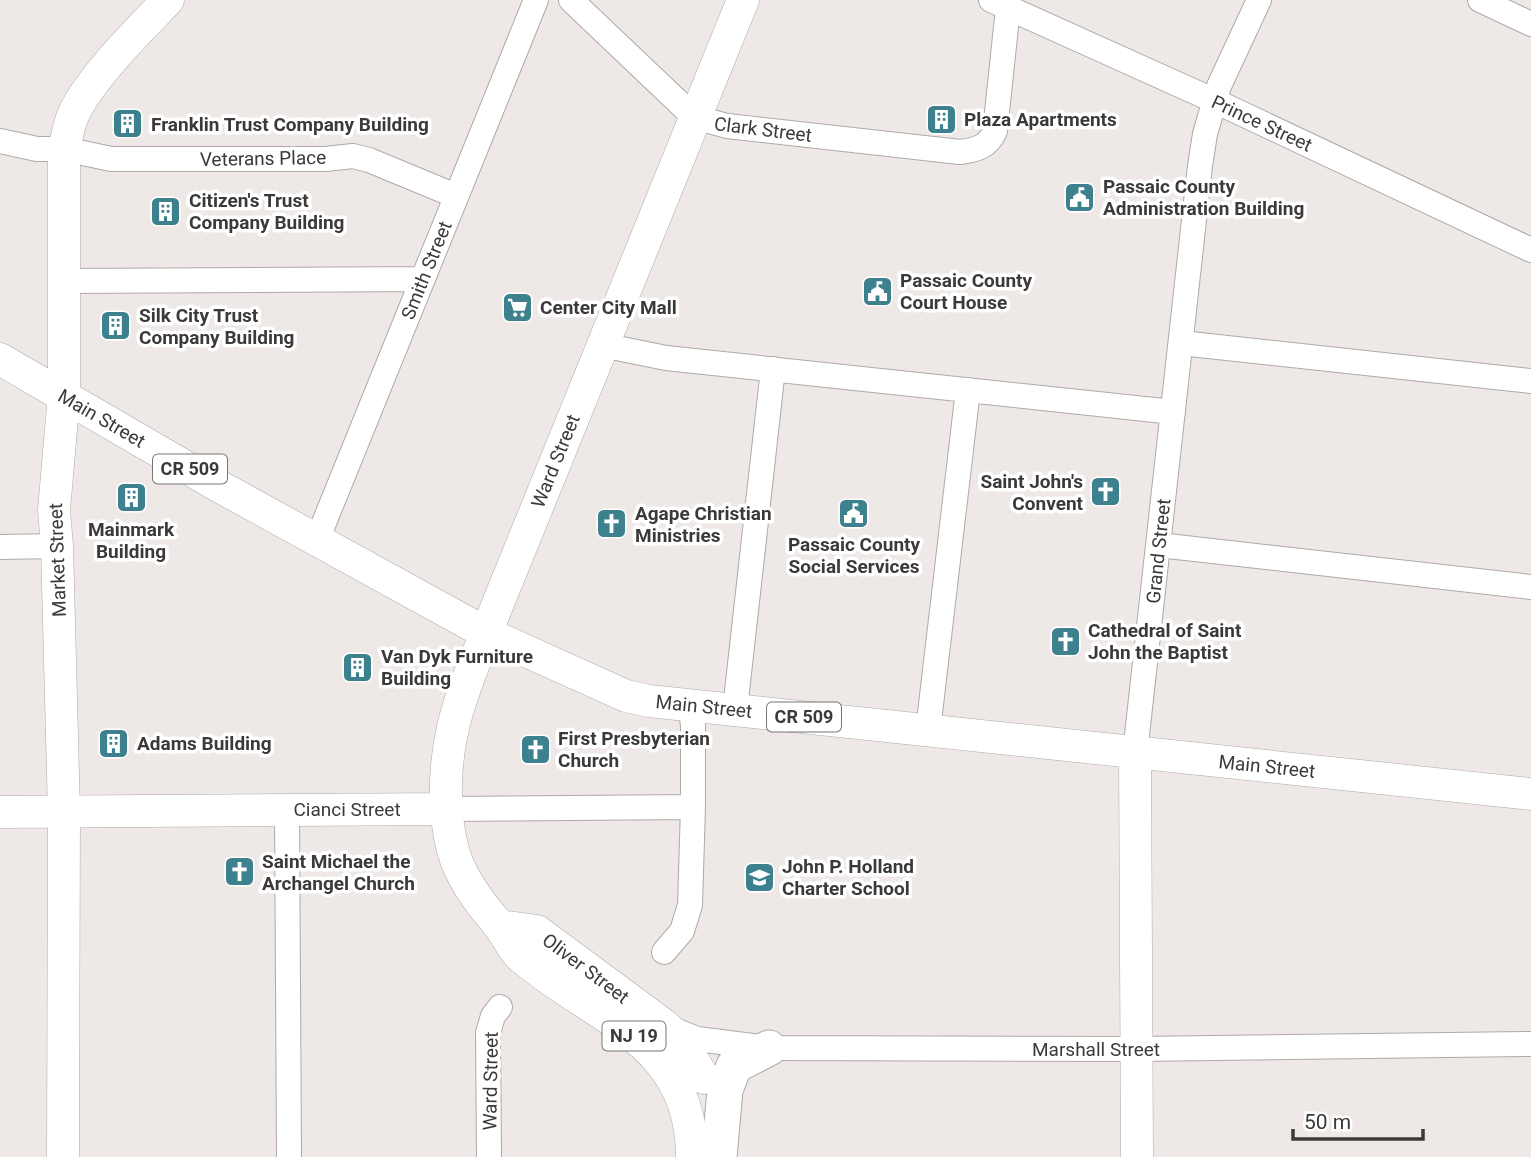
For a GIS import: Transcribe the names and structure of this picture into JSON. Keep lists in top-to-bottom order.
{
  "streets": {
    "highway": ["NJ 19"],
    "main road": [
      "Main Street",
      "Ward Street",
      "CR 509",
      "Grand Street",
      "Market Street",
      "Cianci Street",
      "Oliver Street"
    ],
    "street": [
      "Prince Street",
      "Clark Street",
      "Veterans Place",
      "Smith Street",
      "Marshall Street"
    ]
  },
  "crossings": [
    ["Prince Street", "Clark Street"],
    ["Prince Street", "Grand Street"],
    ["Clark Street", "Ward Street"],
    ["Veterans Place", "Smith Street"],
    ["Veterans Place", "Market Street"],
    ["Smith Street", "Main Street"],
    ["Main Street", "Ward Street"],
    ["Main Street", "Grand Street"],
    ["Main Street", "Market Street"],
    ["Ward Street", "Cianci Street"],
    ["Ward Street", "Oliver Street"],
    ["Grand Street", "Marshall Street"],
    ["Market Street", "Cianci Street"],
    ["Oliver Street", "NJ 19"],
    ["Oliver Street", "Marshall Street"]
  ],
  "places": {
    "building": [
      "Plaza Apartments",
      "Franklin Trust Company Building",
      "Citizen's Trust Company Building",
      "Silk City Trust Company Building",
      "Mainmark Building",
      "Van Dyk Furniture Building",
      "Adams Building"
    ],
    "public building": ["Passaic County Administration Building", "Passaic County Court House", "Passaic County Social Services"],
    "supermarket": ["Center City Mall"],
    "church": [
      "Saint John's Convent",
      "Agape Christian Ministries",
      "Cathedral of Saint John the Baptist",
      "First Presbyterian Church",
      "Saint Michael the Archangel Church"
    ],
    "school or university": ["John P. Holland Charter School"]
  },
  "scale_bar": "50 m"
}
